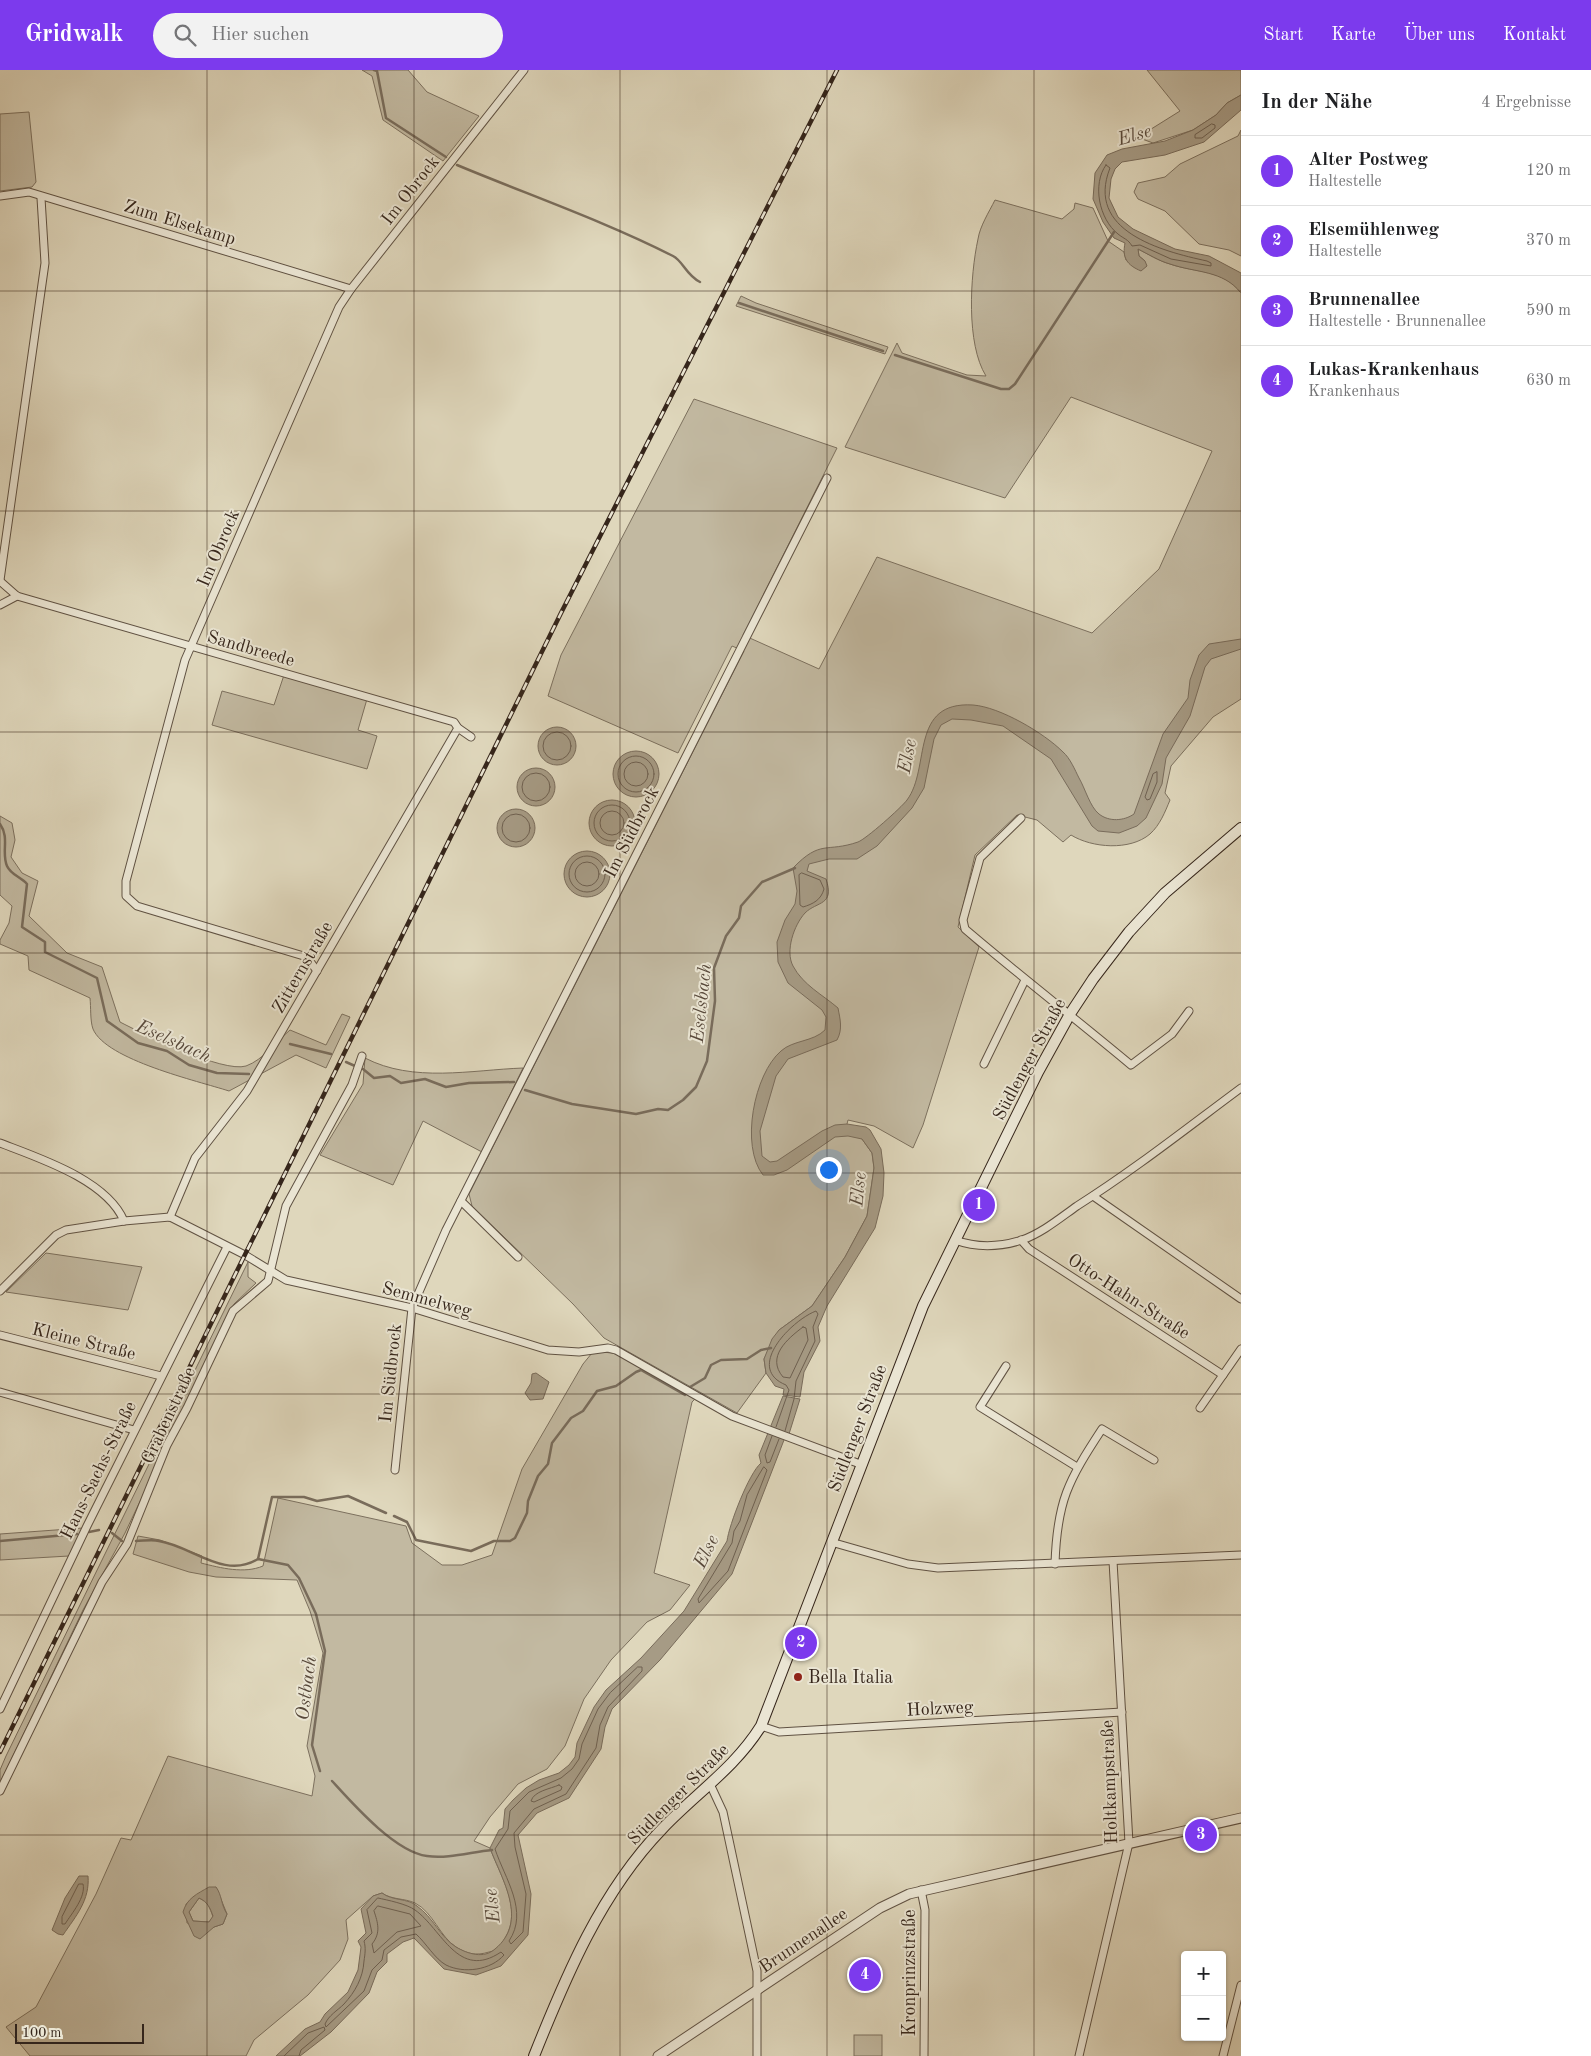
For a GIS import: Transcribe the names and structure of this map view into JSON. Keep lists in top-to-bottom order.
{
  "streets": {
    "main road": ["Südlenger Straße"],
    "street": [
      "Im Obrock",
      "Zum Elsekamp",
      "Sandbreede",
      "Im Südbrock",
      "Zitternstraße",
      "Otto-Hahn-Straße",
      "Semmelweg",
      "Kleine Straße",
      "Grabenstraße",
      "Hans-Sachs-Straße",
      "Holzweg",
      "Holtkampstraße",
      "Brunnenallee",
      "Kronprinzstraße"
    ]
  },
  "crossings": [
    ["Im Obrock", "Zum Elsekamp"],
    ["Im Obrock", "Sandbreede"],
    ["Im Obrock", "Zitternstraße"],
    ["Sandbreede", "Zitternstraße"],
    ["Im Südbrock", "Semmelweg"],
    ["Zitternstraße", "Semmelweg"],
    ["Südlenger Straße", "Semmelweg"],
    ["Südlenger Straße", "Holzweg"],
    ["Semmelweg", "Grabenstraße"],
    ["Semmelweg", "Hans-Sachs-Straße"],
    ["Kleine Straße", "Hans-Sachs-Straße"],
    ["Holzweg", "Holtkampstraße"],
    ["Holtkampstraße", "Brunnenallee"],
    ["Brunnenallee", "Kronprinzstraße"]
  ],
  "water": ["Else", "Eselsbach", "Ostbach"],
  "places": ["Bella Italia"],
  "scale_bar": "100 m",
  "page": {
    "header": "Gridwalk",
    "search": "Hier suchen",
    "nav": [
      "Start",
      "Karte",
      "Über uns",
      "Kontakt"
    ],
    "heading": ["In der Nähe", "4 Ergebnisse"],
    "list": [
      {
        "mark": "1",
        "name": "Alter Postweg",
        "note": "Haltestelle",
        "value": "120 m"
      },
      {
        "mark": "2",
        "name": "Elsemühlenweg",
        "note": "Haltestelle",
        "value": "370 m"
      },
      {
        "mark": "3",
        "name": "Brunnenallee",
        "note": "Haltestelle · Brunnenallee",
        "value": "590 m"
      },
      {
        "mark": "4",
        "name": "Lukas-Krankenhaus",
        "note": "Krankenhaus",
        "value": "630 m"
      }
    ],
    "pins": [
      "1",
      "2",
      "3",
      "4"
    ],
    "map_buttons": ["+", "−"],
    "scale": "100 m"
  }
}
